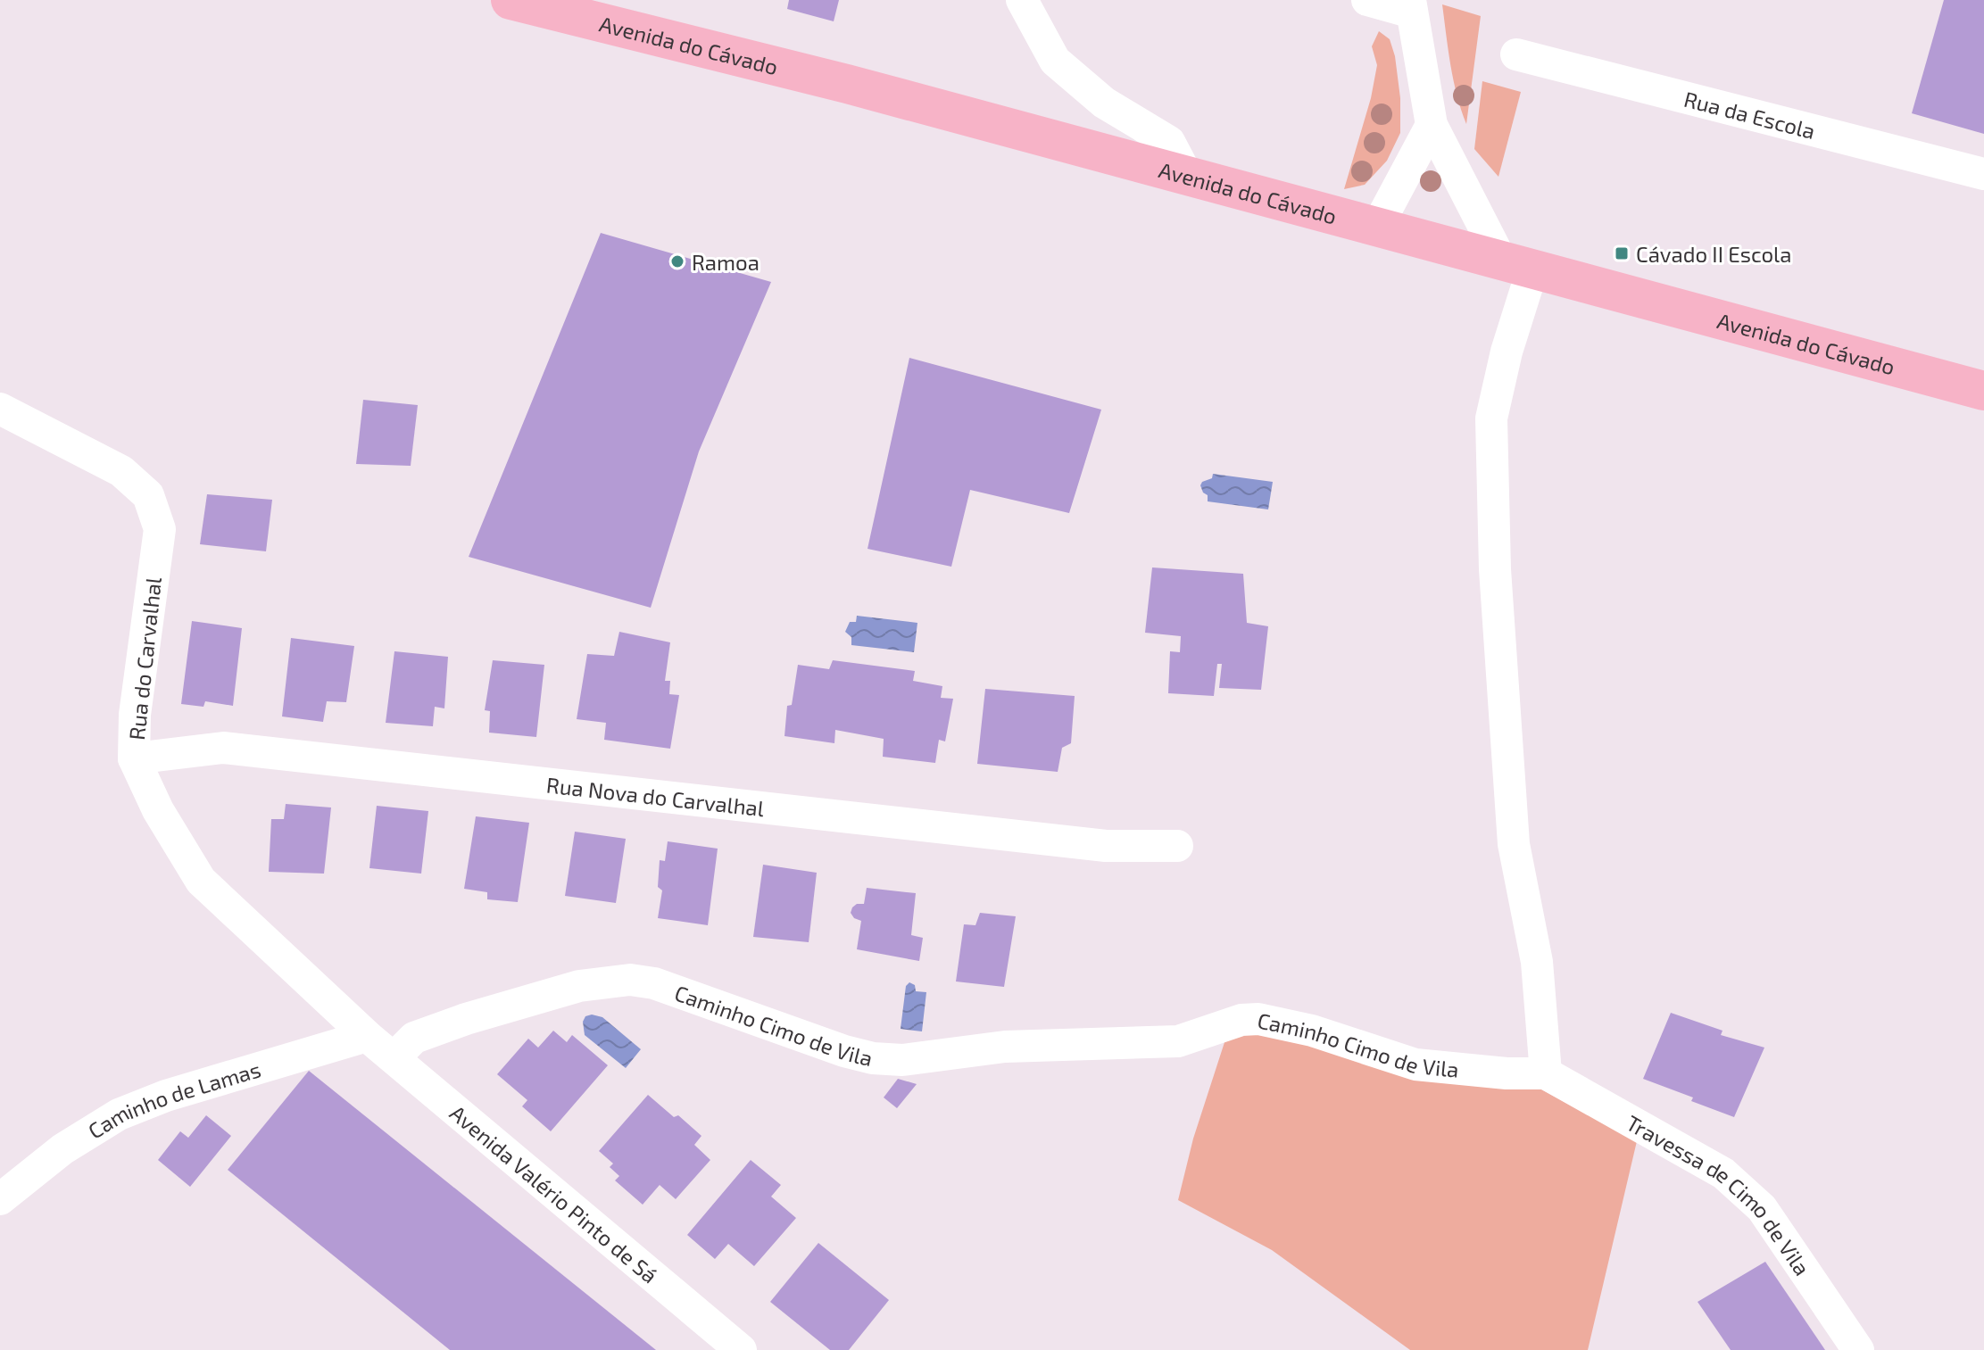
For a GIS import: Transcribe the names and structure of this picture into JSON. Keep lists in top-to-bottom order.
{
  "streets": {
    "main road": ["Avenida do Cávado"],
    "street": [
      "Rua da Escola",
      "Rua do Carvalhal",
      "Rua Nova do Carvalhal",
      "Caminho Cimo de Vila",
      "Caminho de Lamas",
      "Avenida Valério Pinto de Sá",
      "Travessa de Cimo de Vila"
    ]
  },
  "crossings": [
    ["Rua do Carvalhal", "Rua Nova do Carvalhal"],
    ["Rua do Carvalhal", "Caminho de Lamas"],
    ["Rua do Carvalhal", "Avenida Valério Pinto de Sá"],
    ["Caminho Cimo de Vila", "Avenida Valério Pinto de Sá"],
    ["Caminho Cimo de Vila", "Travessa de Cimo de Vila"],
    ["Caminho de Lamas", "Avenida Valério Pinto de Sá"]
  ],
  "places": {
    "transit": ["Cávado II Escola"],
    "other": ["Ramoa"]
  }
}
